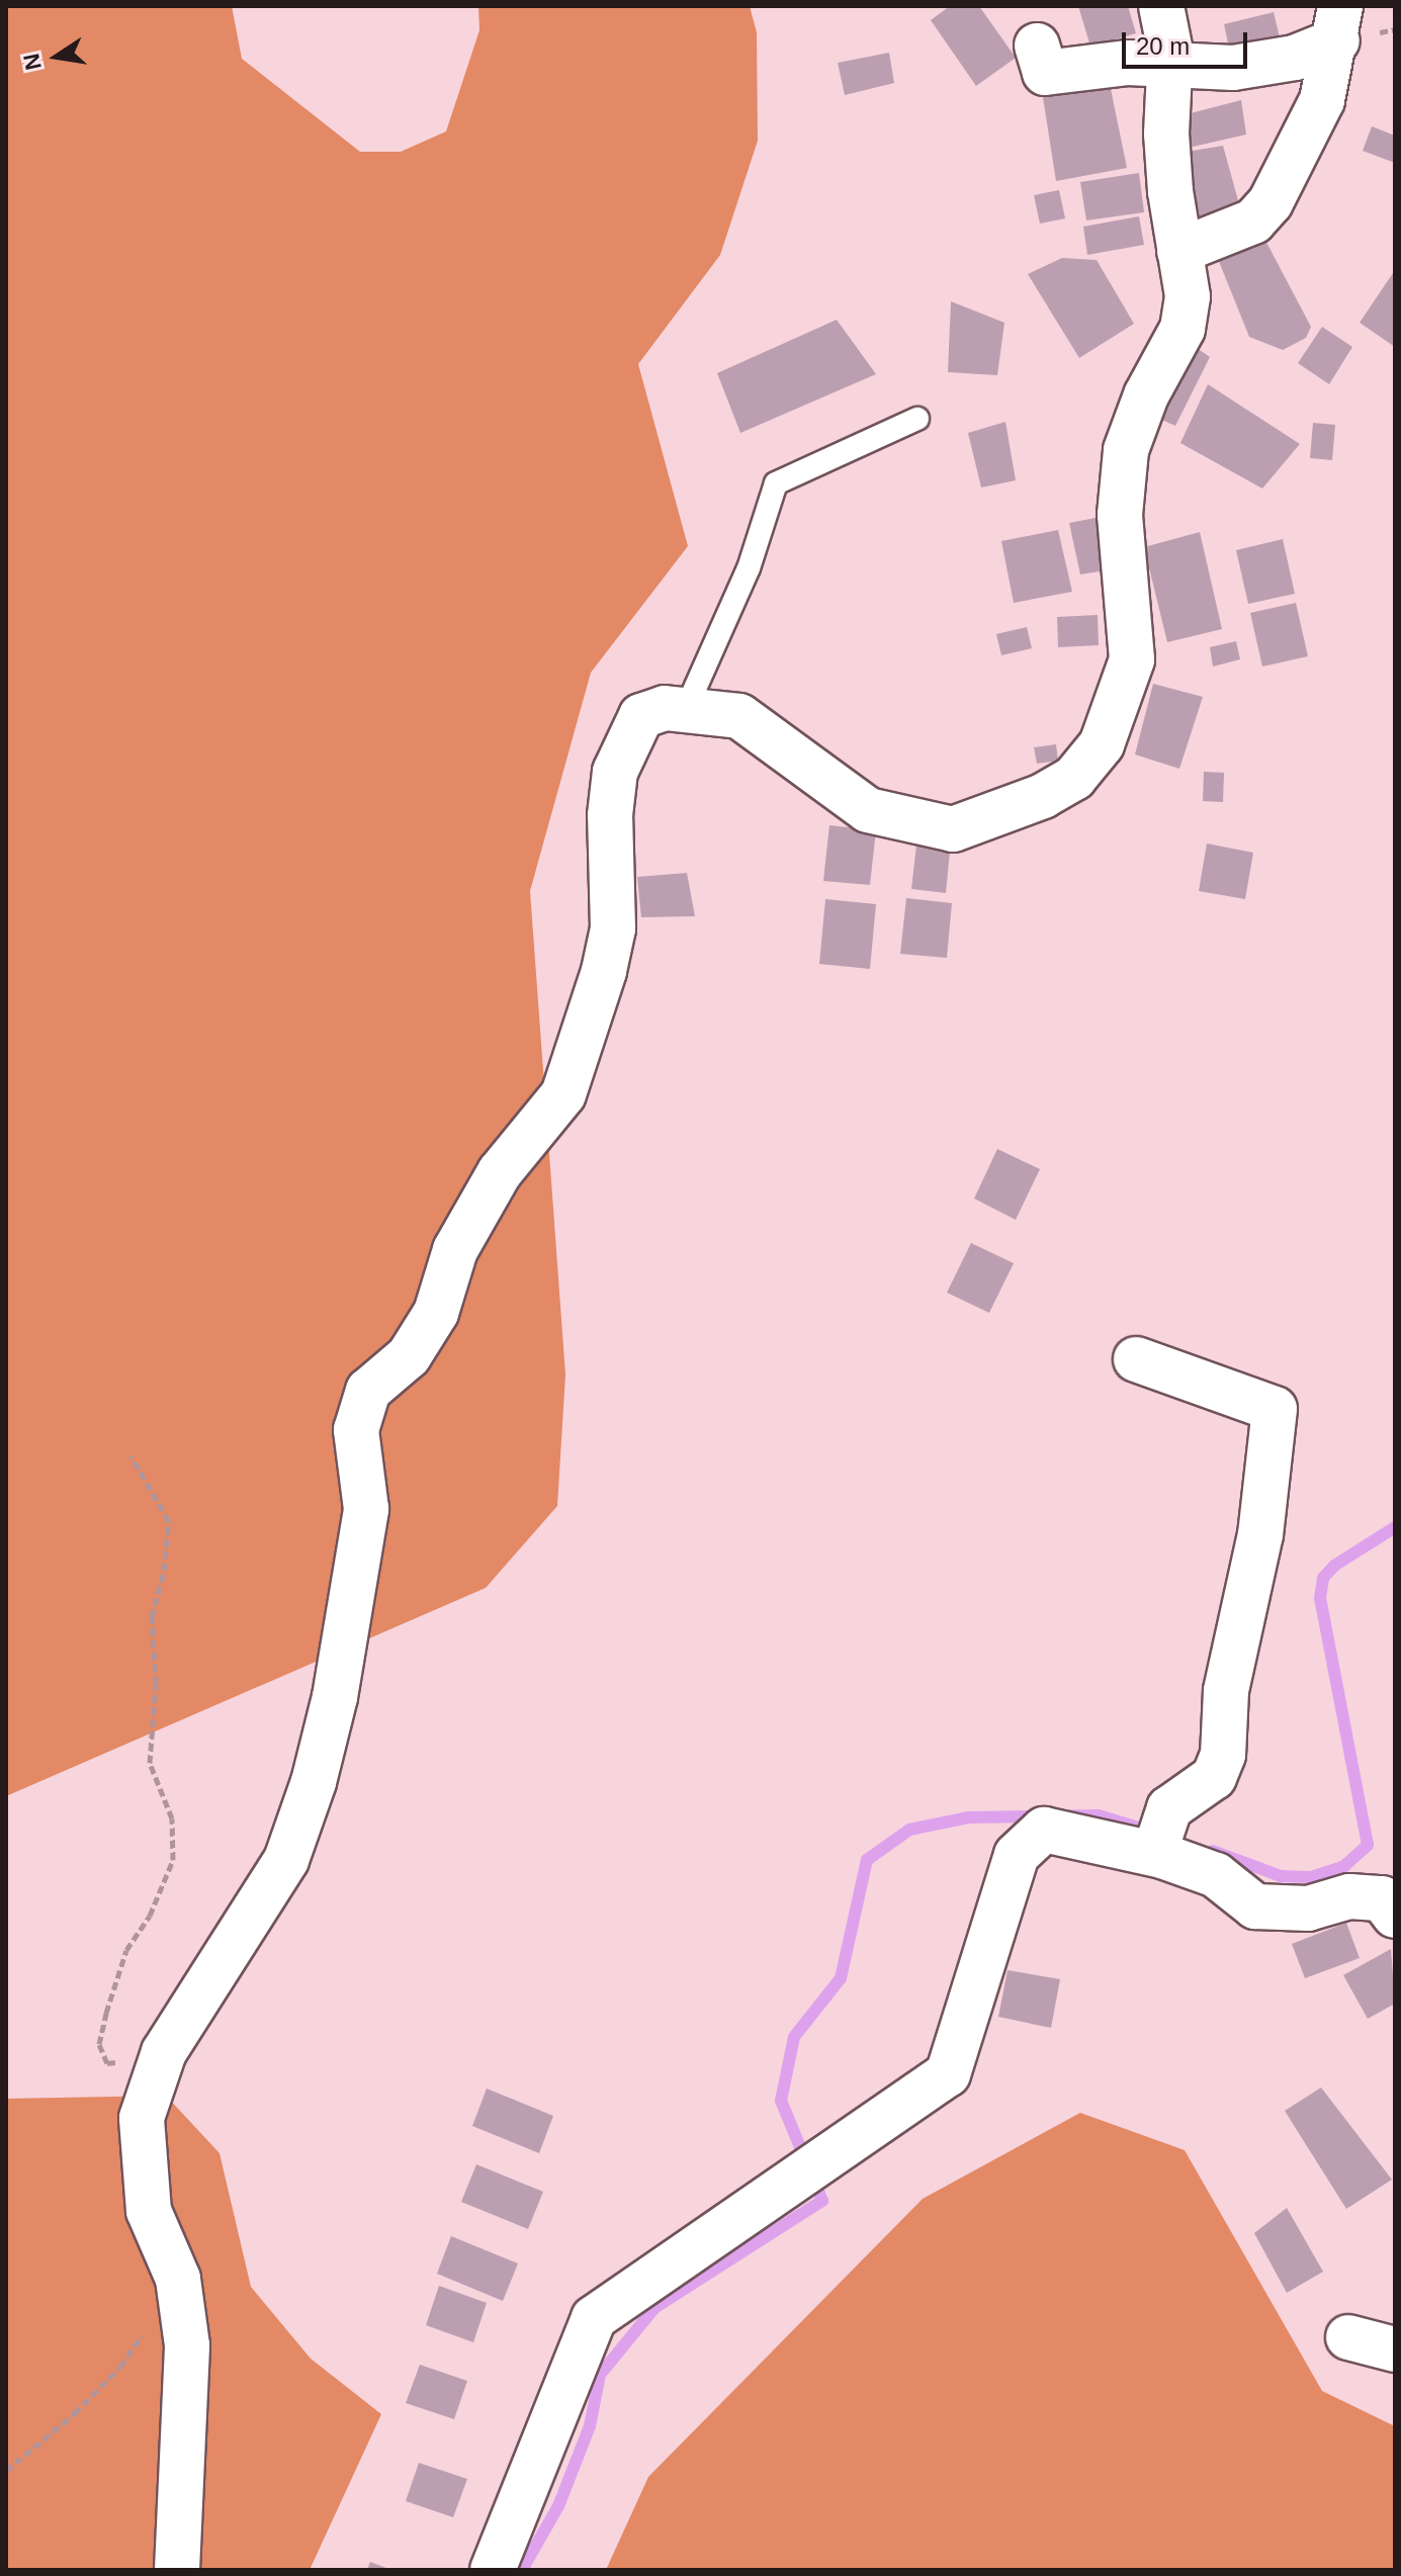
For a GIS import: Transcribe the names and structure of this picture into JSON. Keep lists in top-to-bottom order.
{
  "scale_bar": "20 m",
  "north": "left"
}
